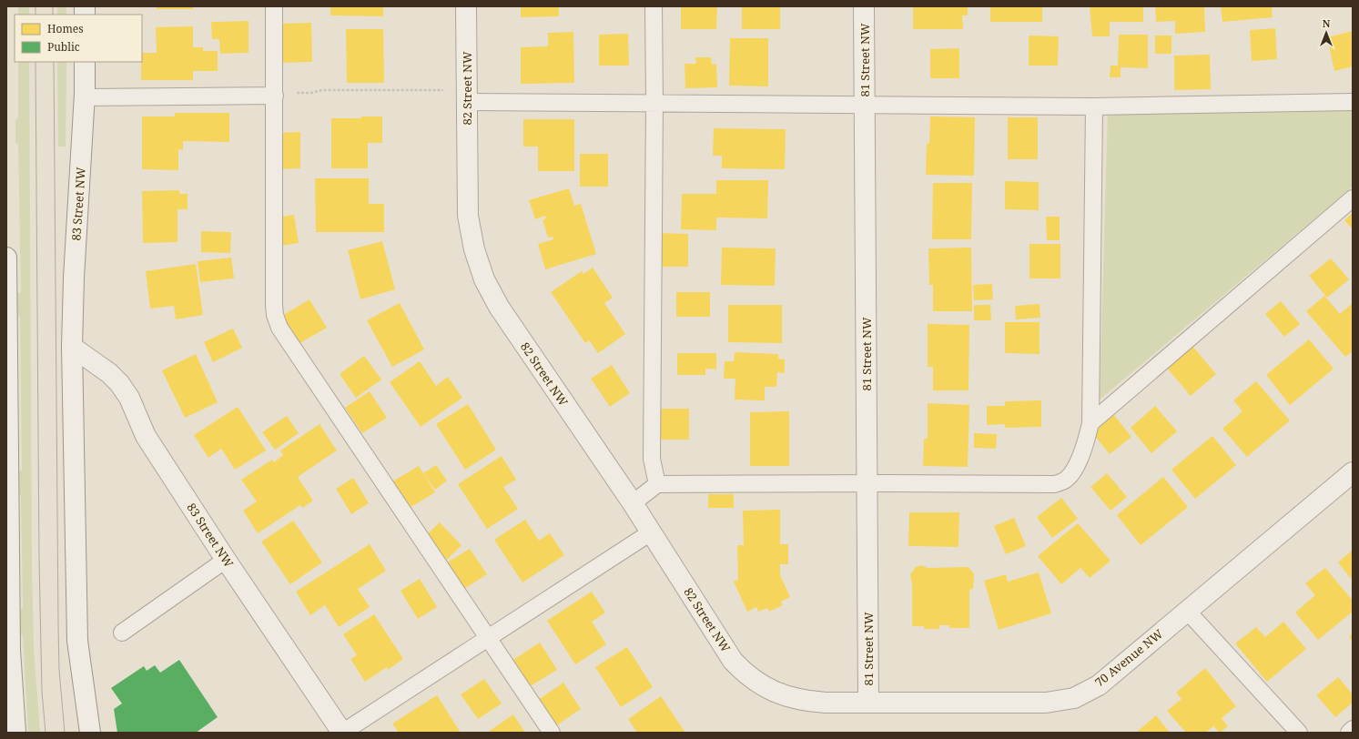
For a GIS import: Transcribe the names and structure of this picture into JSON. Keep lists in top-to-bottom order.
{
  "streets": {
    "street": [
      "81 Street NW",
      "82 Street NW",
      "83 Street NW",
      "70 Avenue NW"
    ]
  },
  "crossings": [
    ["81 Street NW", "70 Avenue NW"],
    ["82 Street NW", "70 Avenue NW"]
  ],
  "legend": ["Homes", "Public"],
  "north": "top"
}
